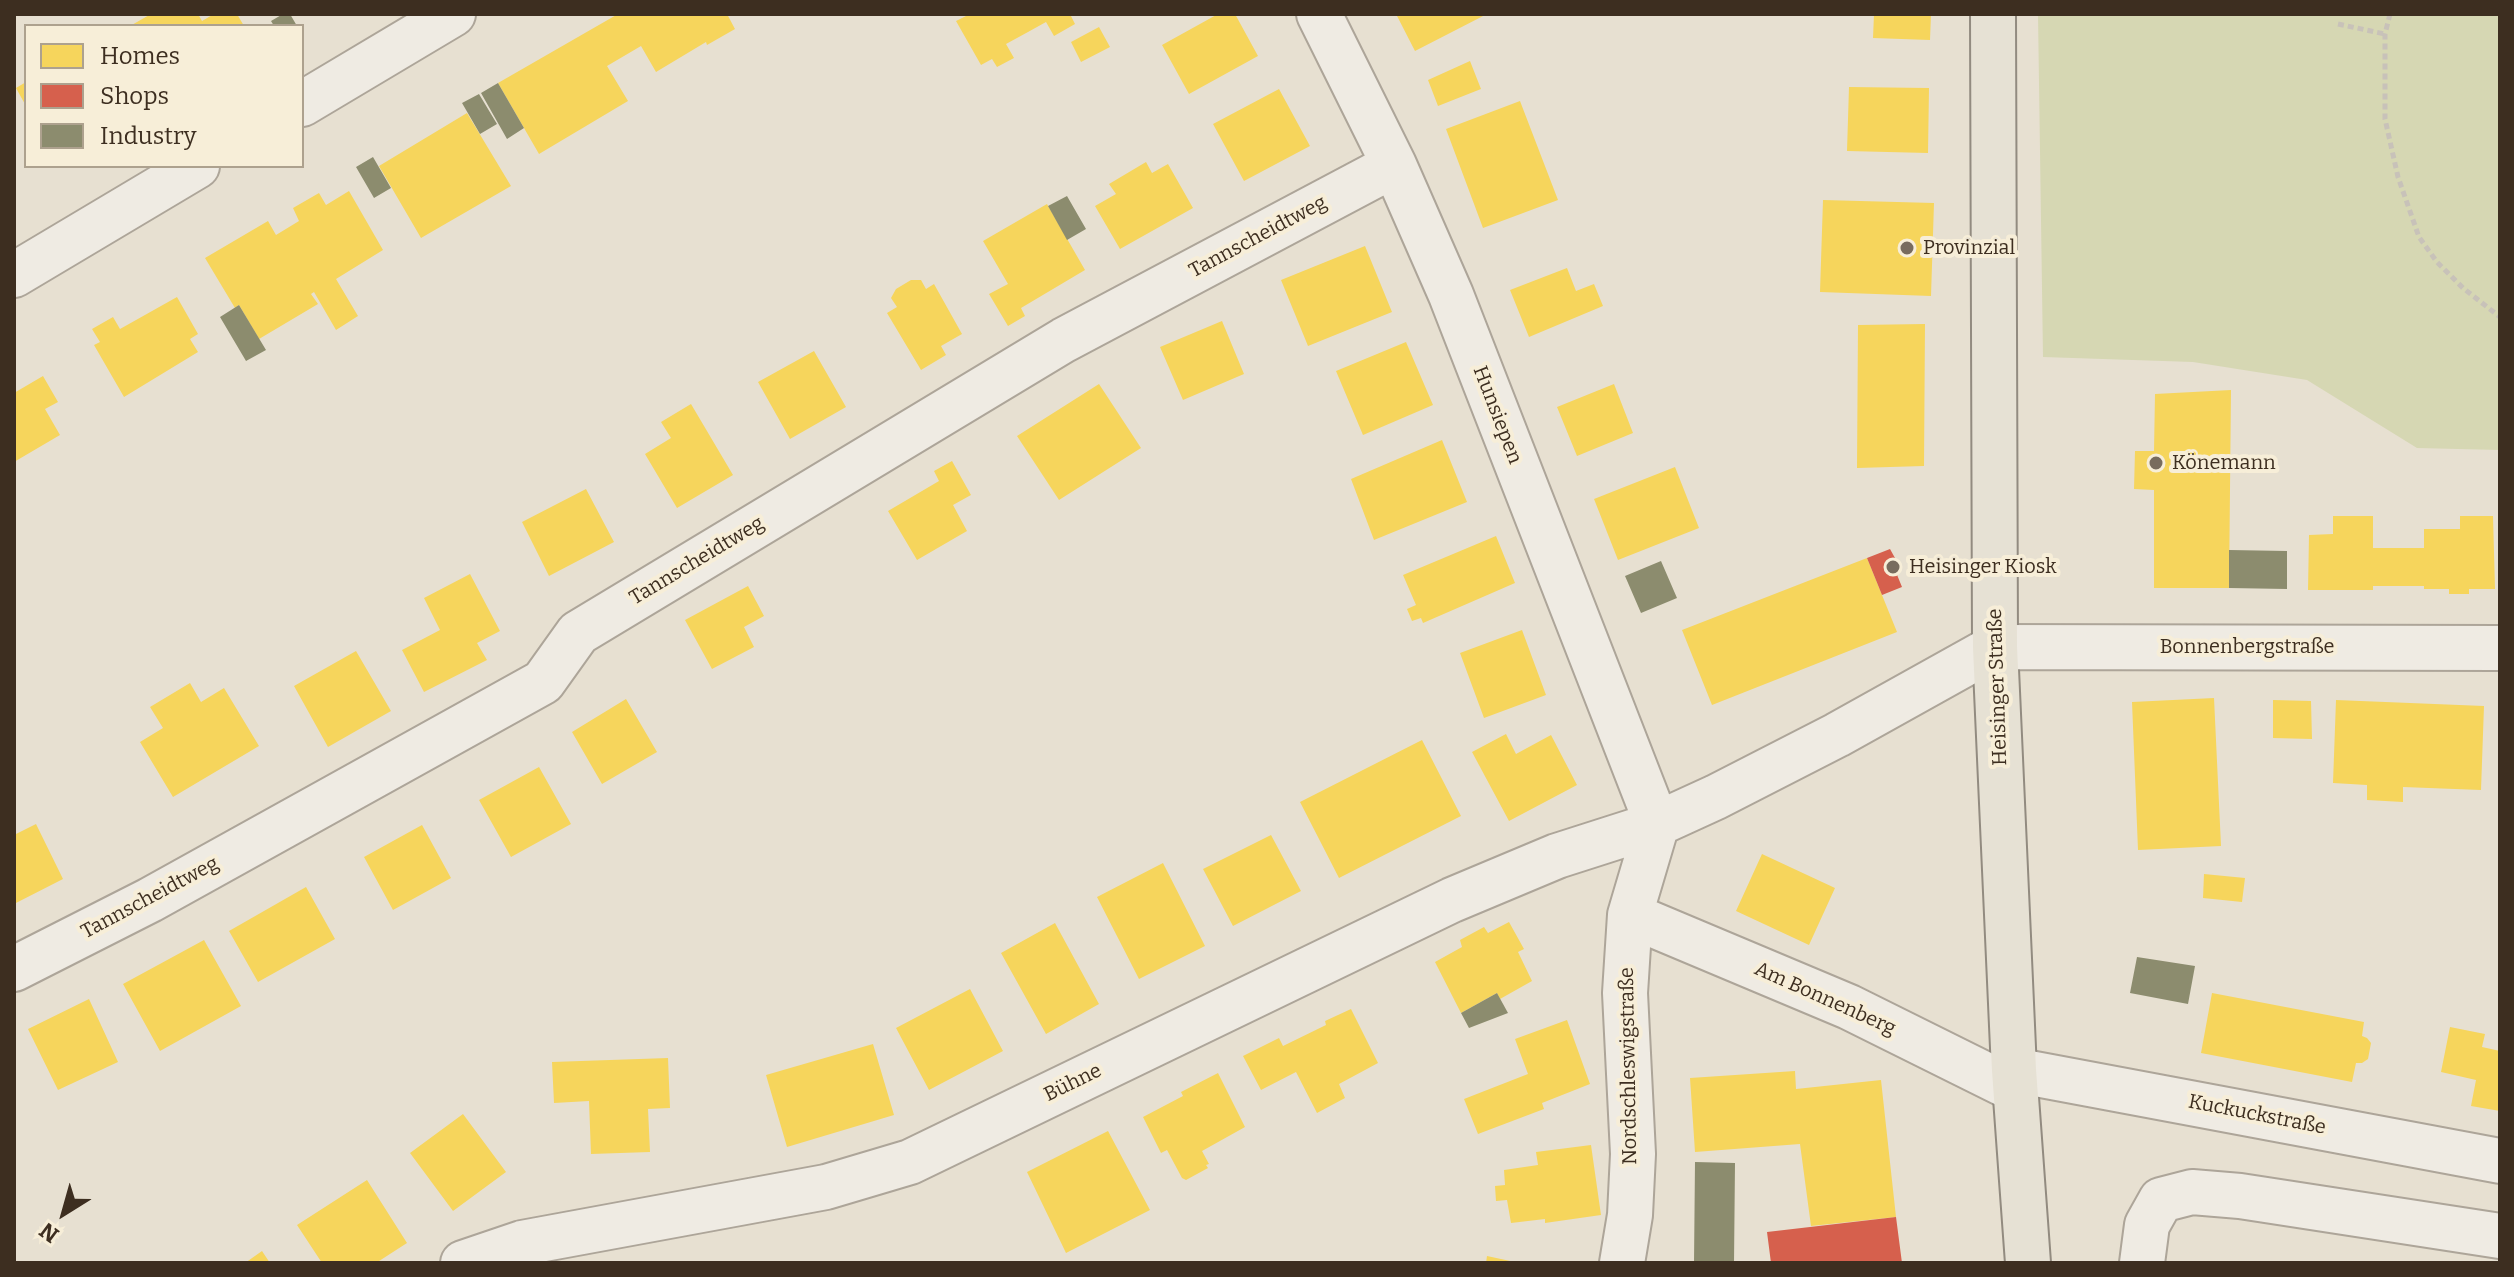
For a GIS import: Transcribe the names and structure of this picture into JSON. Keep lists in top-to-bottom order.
{
  "streets": {
    "main road": ["Heisinger Straße"],
    "street": [
      "Tannscheidtweg",
      "Hunsiepen",
      "Bonnenbergstraße",
      "Am Bonnenberg",
      "Nordschleswigstraße",
      "Bühne",
      "Kuckuckstraße"
    ]
  },
  "crossings": [
    ["Tannscheidtweg", "Hunsiepen"],
    ["Hunsiepen", "Nordschleswigstraße"],
    ["Hunsiepen", "Bühne"],
    ["Bonnenbergstraße", "Heisinger Straße"],
    ["Heisinger Straße", "Am Bonnenberg"],
    ["Heisinger Straße", "Kuckuckstraße"],
    ["Am Bonnenberg", "Nordschleswigstraße"],
    ["Am Bonnenberg", "Kuckuckstraße"],
    ["Nordschleswigstraße", "Bühne"]
  ],
  "places": ["Provinzial", "Könemann", "Heisinger Kiosk"],
  "legend": ["Homes", "Shops", "Industry"],
  "north": "bottom left"
}
